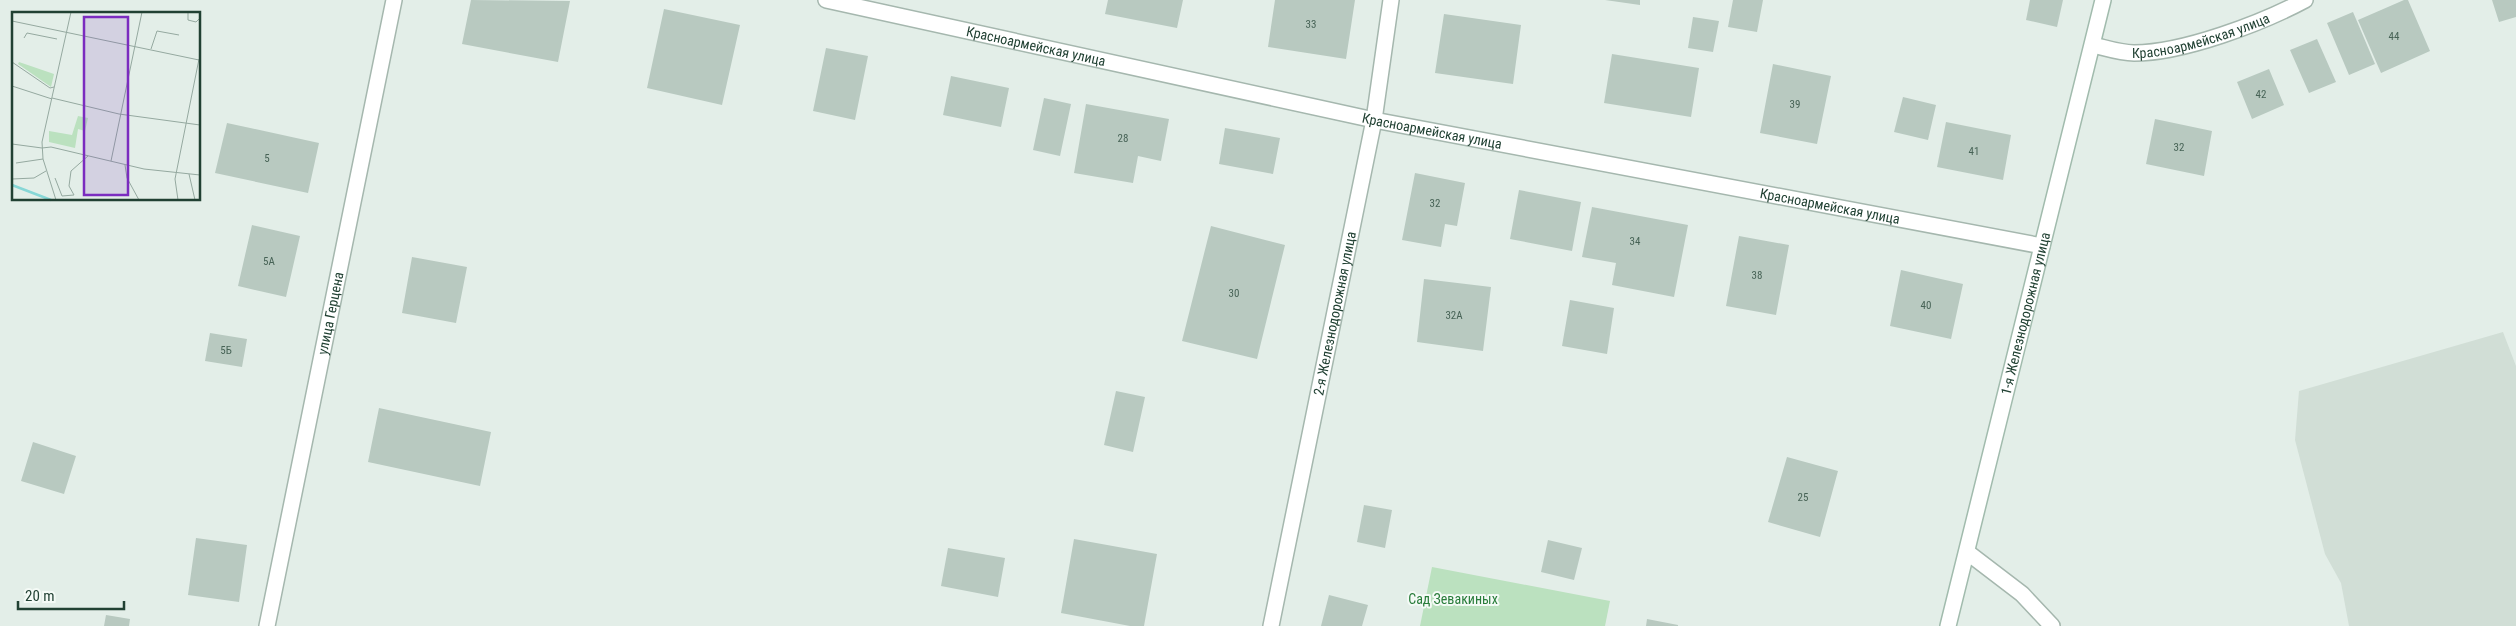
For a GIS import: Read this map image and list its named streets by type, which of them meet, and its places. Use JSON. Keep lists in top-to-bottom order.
{
  "streets": {
    "street": [
      "Красноармейская улица",
      "улица Герцена",
      "1-я Железнодорожная улица",
      "2-я Железнодорожная улица"
    ]
  },
  "crossings": [
    ["Красноармейская улица", "1-я Железнодорожная улица"],
    ["Красноармейская улица", "2-я Железнодорожная улица"]
  ],
  "parks": ["Сад Зевакиных"],
  "house_numbers": [
    "33",
    "44",
    "42",
    "39",
    "28",
    "32",
    "41",
    "5",
    "32",
    "34",
    "5А",
    "38",
    "30",
    "40",
    "32А",
    "5Б",
    "25"
  ],
  "scale_bar": "20 m"
}
